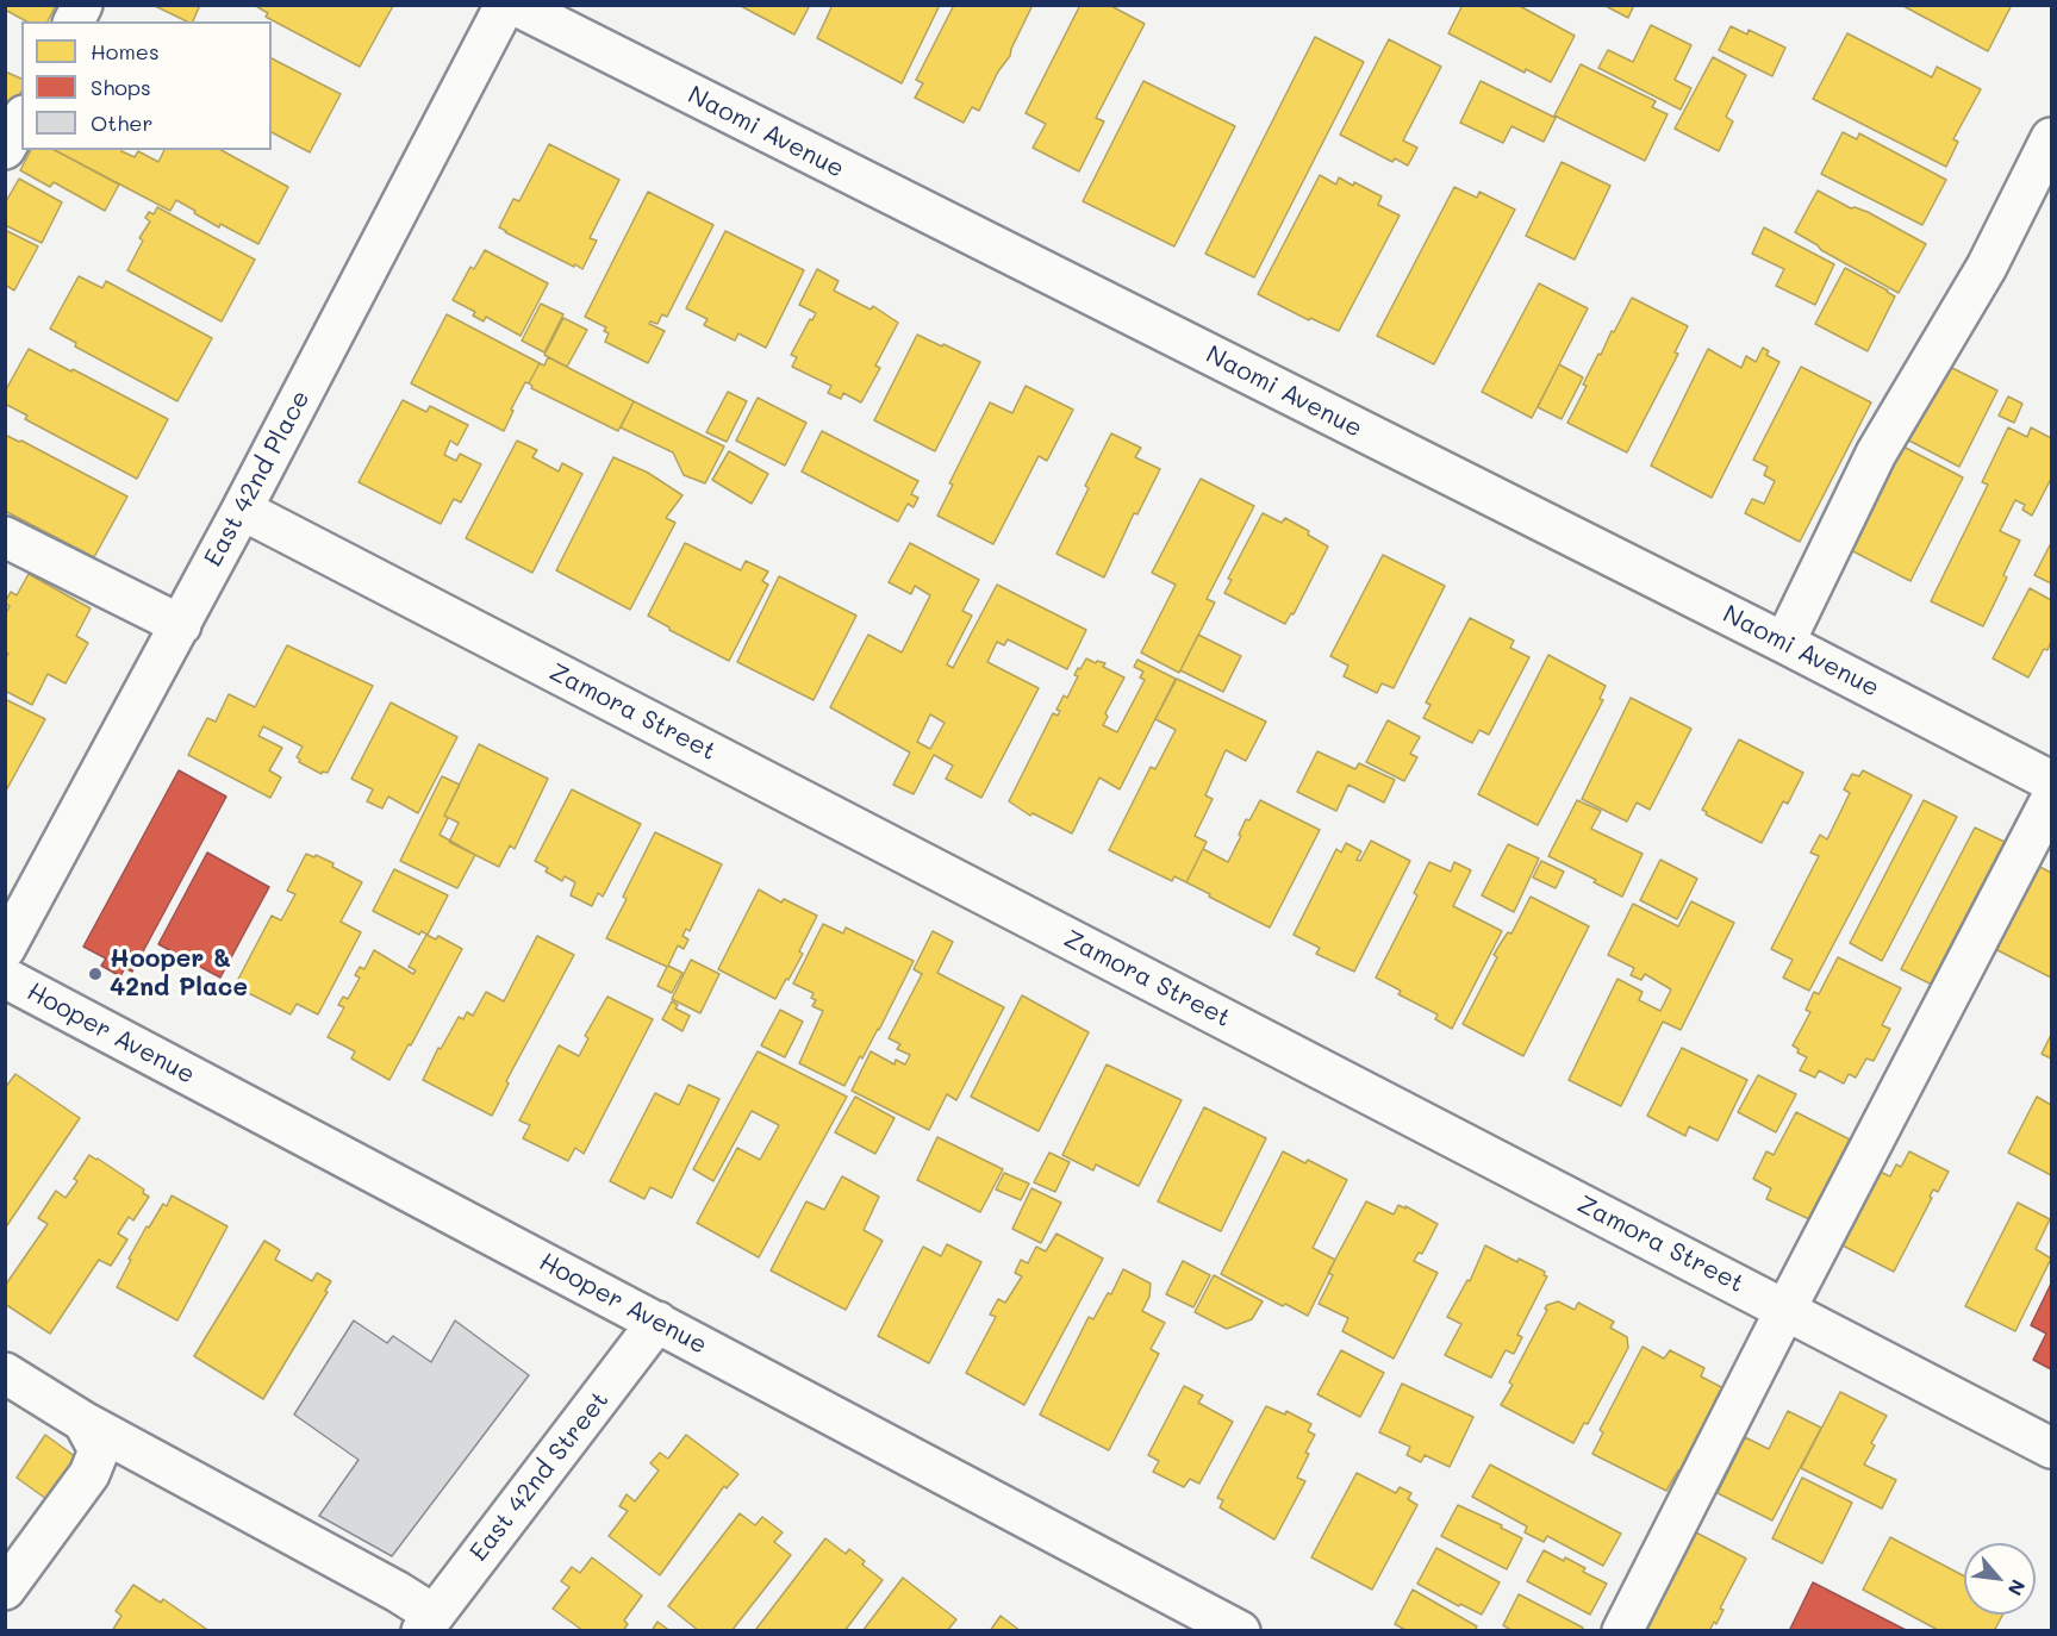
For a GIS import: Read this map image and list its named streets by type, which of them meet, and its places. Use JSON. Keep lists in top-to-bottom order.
{
  "streets": {
    "street": [
      "Naomi Avenue",
      "East 42nd Place",
      "Zamora Street",
      "Hooper Avenue",
      "East 42nd Street"
    ]
  },
  "crossings": [
    ["East 42nd Place", "Zamora Street"],
    ["Hooper Avenue", "East 42nd Street"]
  ],
  "places": ["Hooper & 42nd Place"],
  "legend": ["Homes", "Shops", "Other"],
  "north": "bottom right"
}
